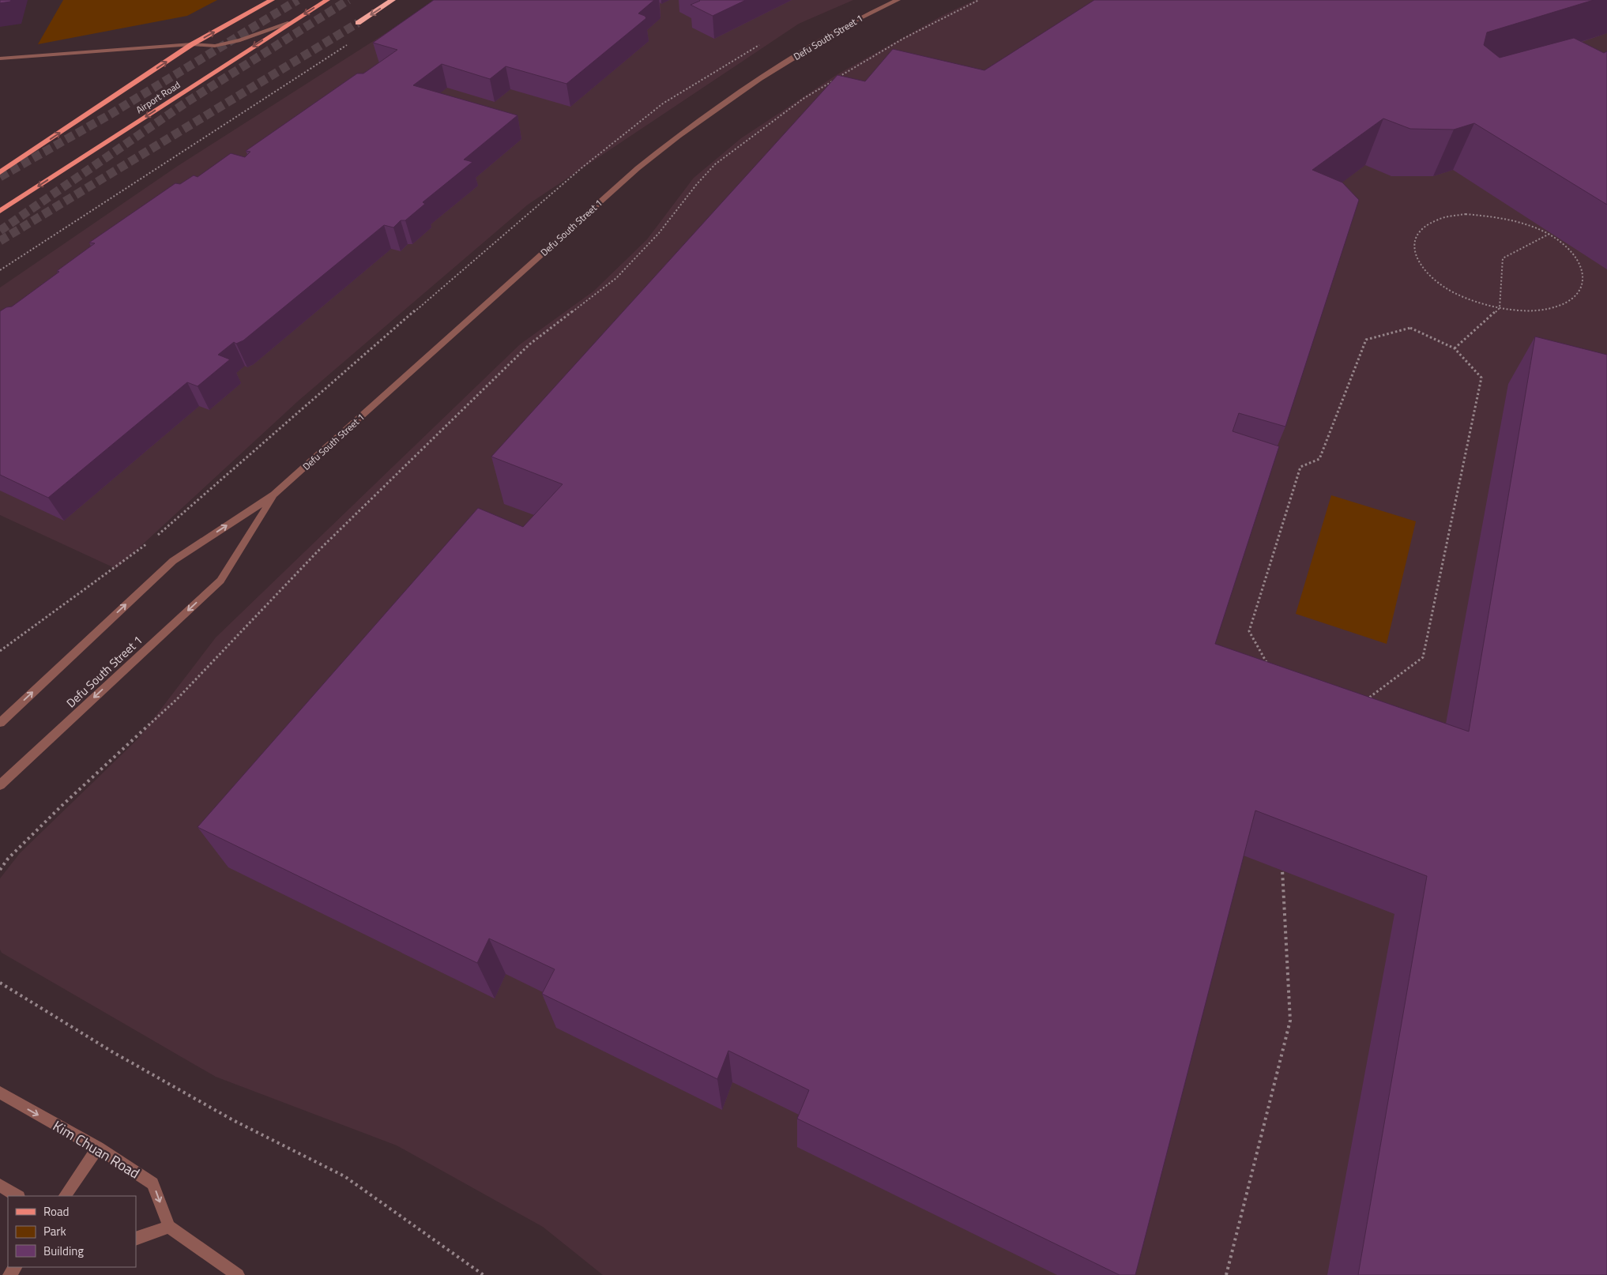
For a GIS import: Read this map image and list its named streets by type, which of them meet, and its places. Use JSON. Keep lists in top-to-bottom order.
{
  "streets": {
    "main road": ["Airport Road"],
    "street": ["Defu South Street 1", "Kim Chuan Road"]
  },
  "one_way": ["Kim Chuan Road"],
  "legend": ["Road", "Park", "Building"]
}
